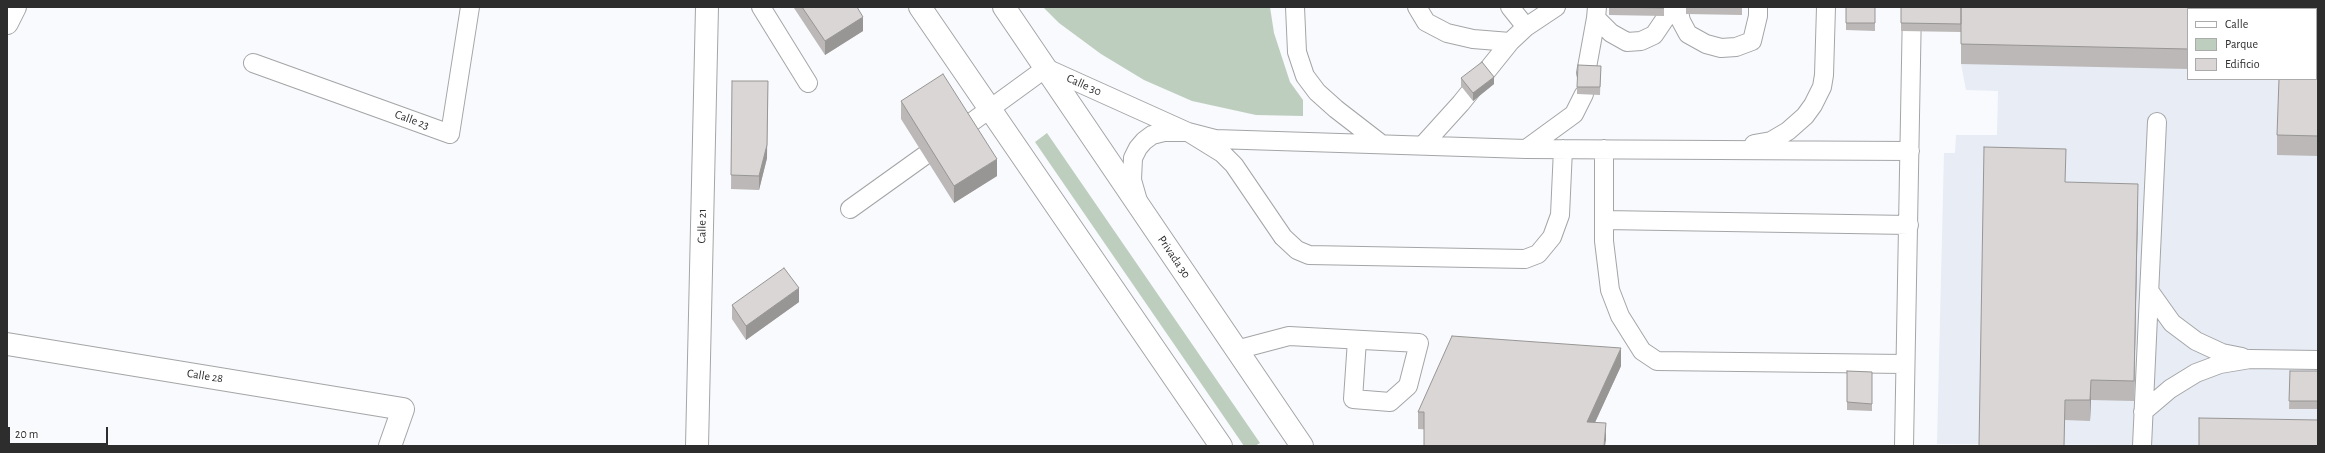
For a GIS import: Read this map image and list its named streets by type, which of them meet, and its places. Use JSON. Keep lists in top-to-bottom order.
{
  "streets": {
    "street": ["Calle 21", "Privada 30", "Calle 28"],
    "lane": ["Calle 30", "Calle 23"]
  },
  "crossings": [
    ["Calle 30", "Privada 30"]
  ],
  "legend": ["Calle", "Parque", "Edificio"],
  "scale_bar": "20 m"
}
